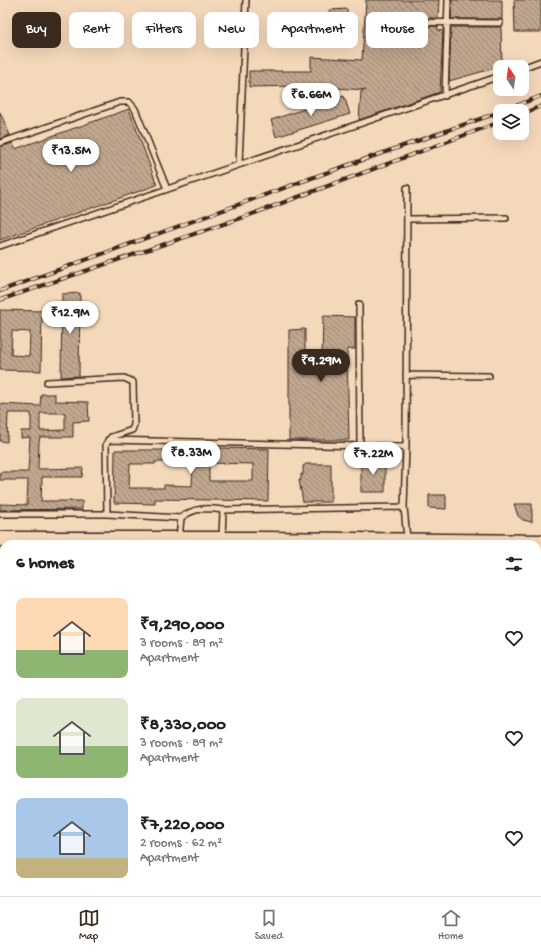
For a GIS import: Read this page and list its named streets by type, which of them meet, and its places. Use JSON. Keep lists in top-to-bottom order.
{
  "north": "top",
  "page": {
    "chip": [
      "Buy",
      "Rent",
      "Filters",
      "New",
      "Apartment",
      "House"
    ],
    "price": [
      "₹6.66M",
      "₹13.5M",
      "₹12.9M",
      "₹9.29M",
      "₹8.33M",
      "₹7.22M"
    ],
    "heading": "6 homes",
    "list": [
      {
        "name": "₹9,290,000",
        "note": "3 rooms · 89 m² · Apartment"
      },
      {
        "name": "₹8,330,000",
        "note": "3 rooms · 89 m² · Apartment"
      },
      {
        "name": "₹7,220,000",
        "note": "2 rooms · 62 m² · Apartment"
      }
    ],
    "tabs": ["Map", "Saved", "Home"]
  }
}
